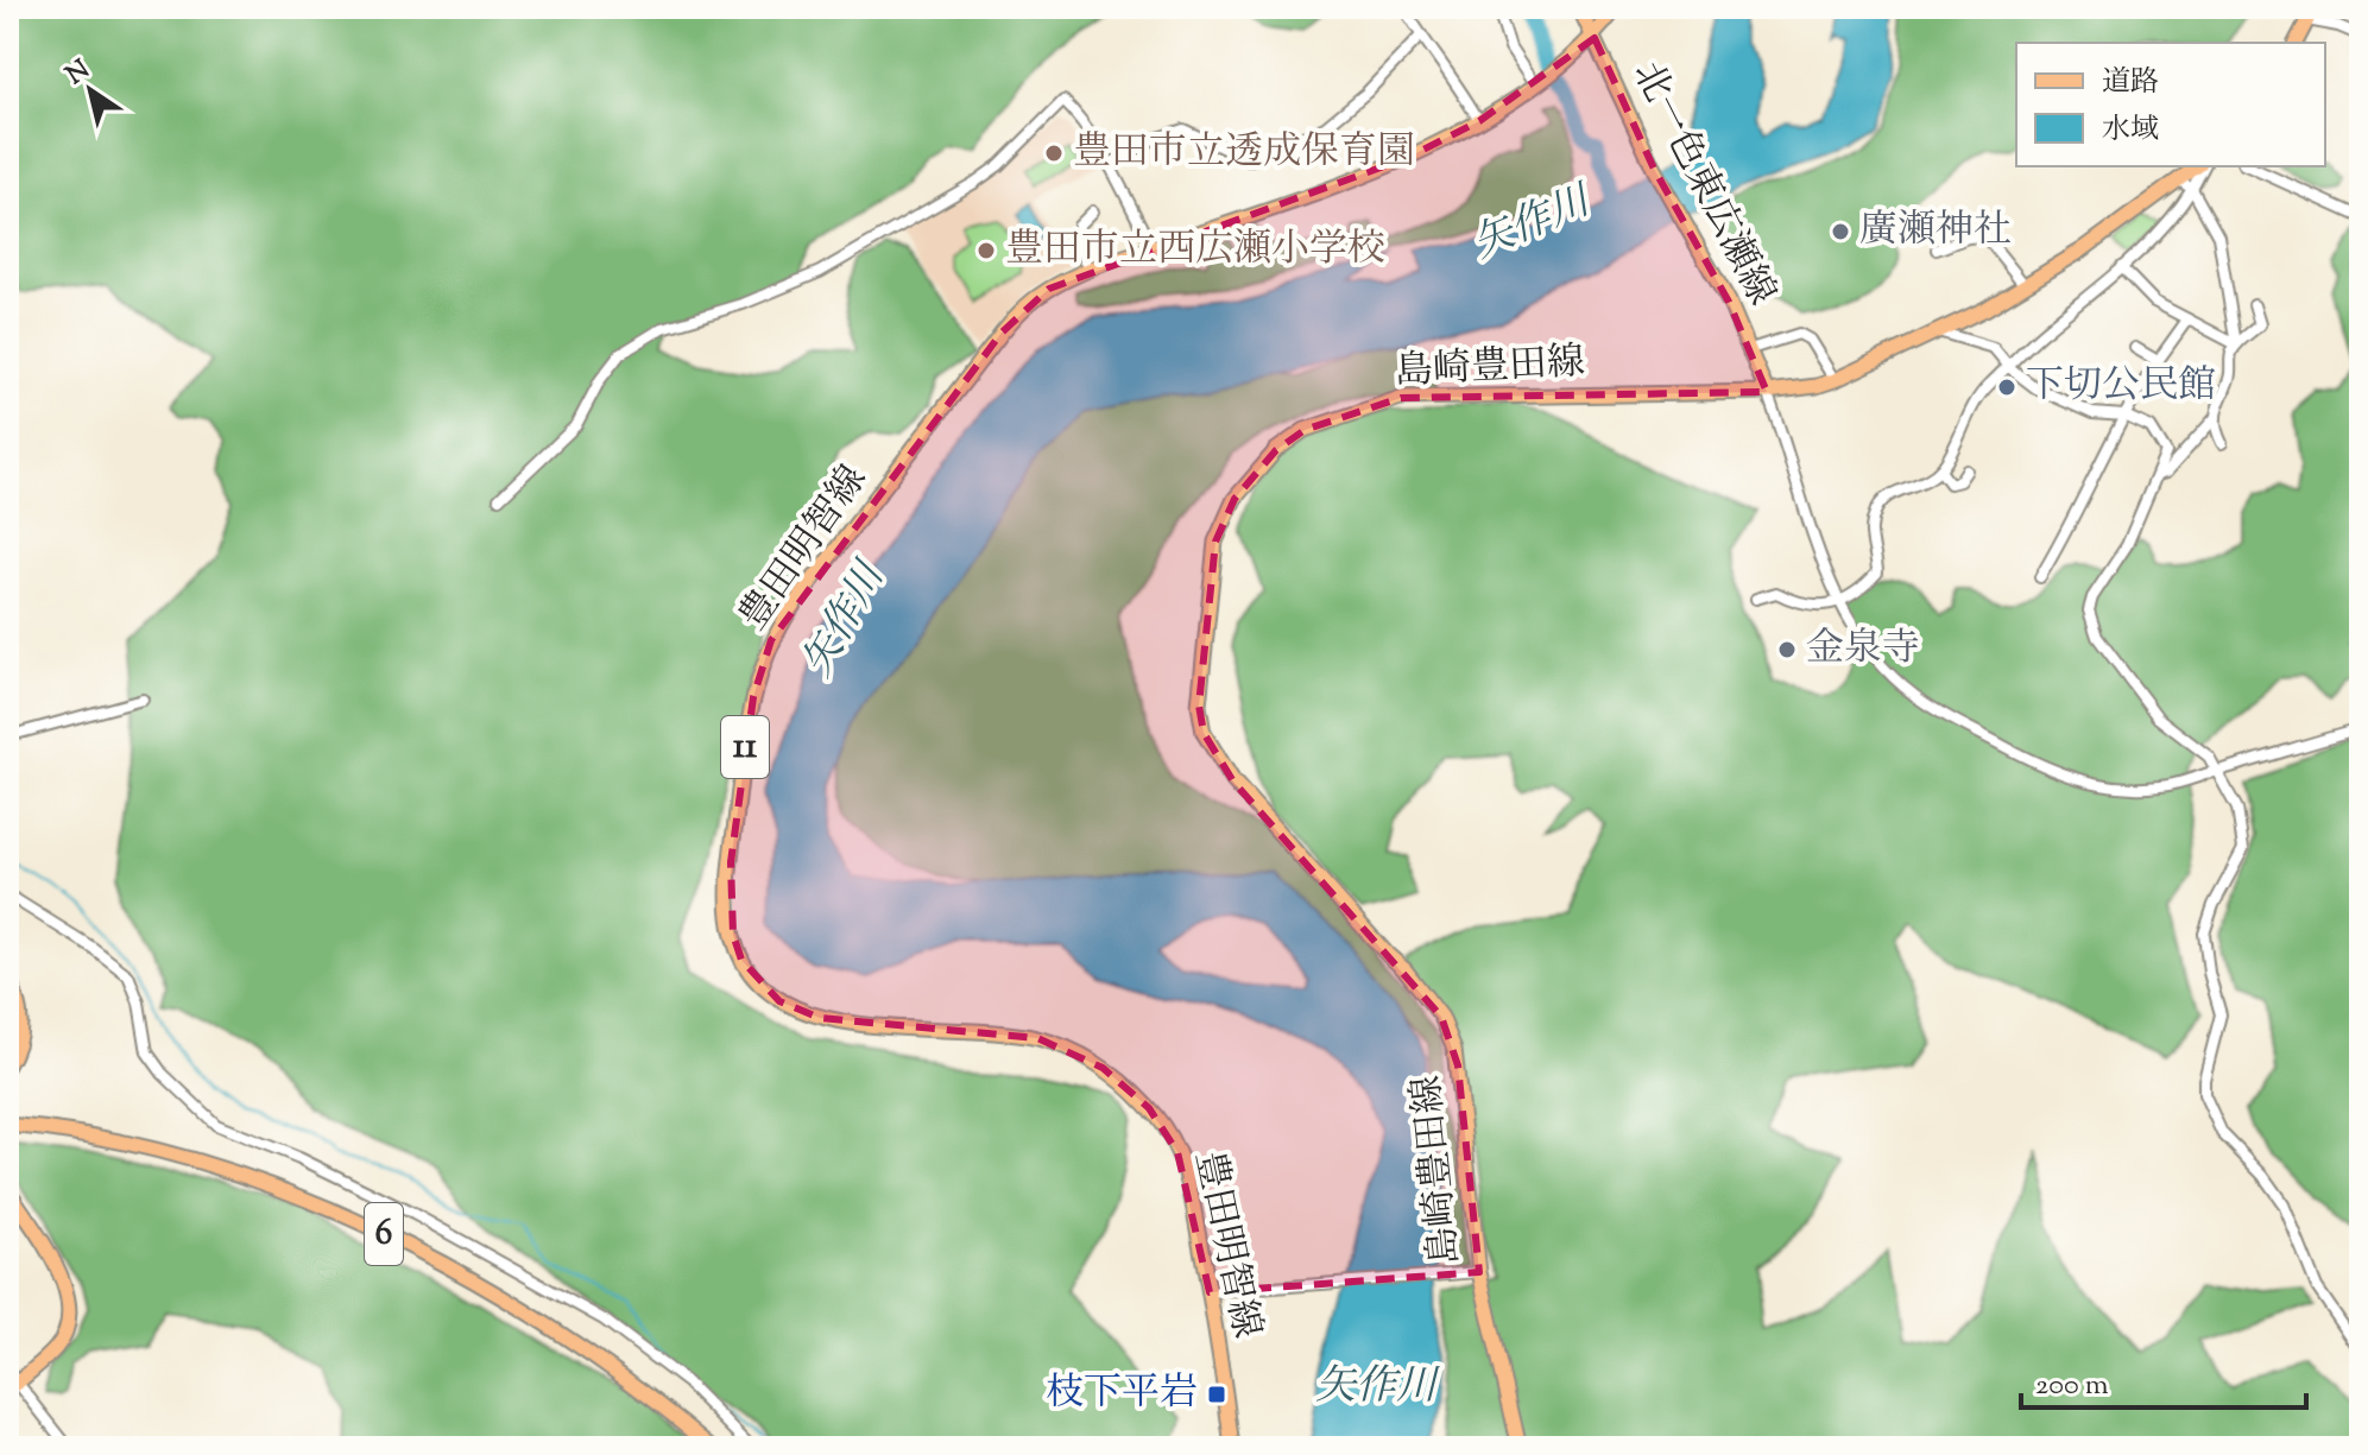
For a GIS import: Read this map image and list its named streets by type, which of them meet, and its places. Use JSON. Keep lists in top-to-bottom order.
{
  "streets": {
    "main road": [
      "北一色東広瀬線",
      "島崎豊田線",
      "豊田明智線",
      "11",
      "6"
    ]
  },
  "crossings": [
    ["北一色東広瀬線", "島崎豊田線"],
    ["北一色東広瀬線", "豊田明智線"]
  ],
  "water": ["矢作川"],
  "places": {
    "other": [
      "豊田市立透成保育園",
      "廣瀬神社",
      "豊田市立西広瀬小学校",
      "下切公民館",
      "金泉寺"
    ],
    "transit": ["枝下平岩"]
  },
  "legend": ["道路", "水域"],
  "scale_bar": "200 m",
  "north": "top left"
}
